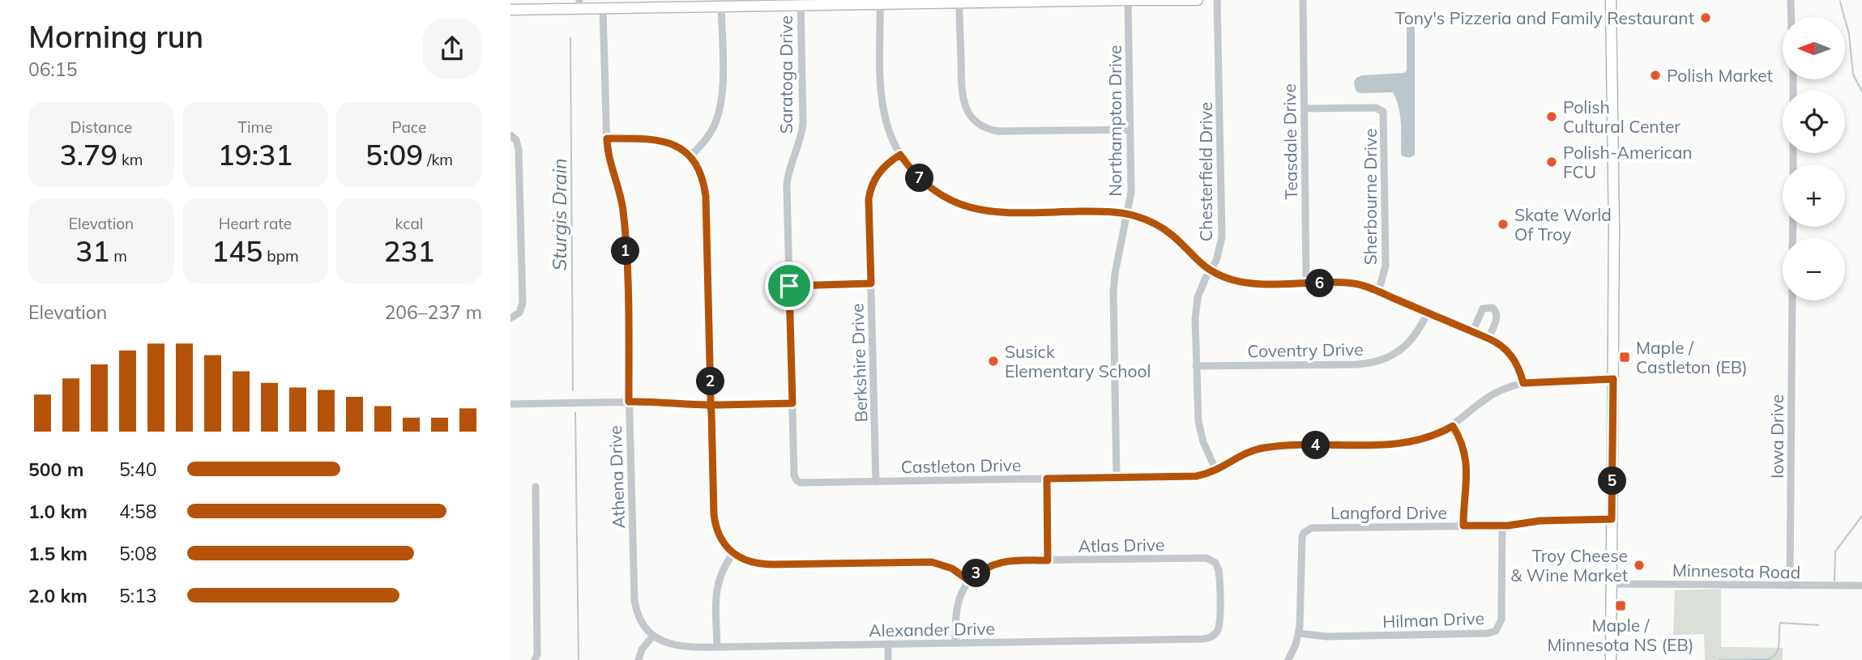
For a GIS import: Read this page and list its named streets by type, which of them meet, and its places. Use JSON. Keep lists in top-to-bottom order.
{
  "streets": {
    "street": [
      "Saratoga Drive",
      "Northampton Drive",
      "Teasdale Drive",
      "Chesterfield Drive",
      "Sherbourne Drive",
      "Coventry Drive",
      "Berkshire Drive",
      "Iowa Drive",
      "Castleton Drive",
      "Athena Drive",
      "Langford Drive",
      "Atlas Drive",
      "Minnesota Road",
      "Hilman Drive",
      "Alexander Drive"
    ]
  },
  "crossings": [
    ["Saratoga Drive", "Castleton Drive"],
    ["Northampton Drive", "Castleton Drive"],
    ["Teasdale Drive", "Sherbourne Drive"],
    ["Chesterfield Drive", "Coventry Drive"],
    ["Chesterfield Drive", "Castleton Drive"],
    ["Berkshire Drive", "Castleton Drive"],
    ["Iowa Drive", "Minnesota Road"],
    ["Athena Drive", "Alexander Drive"],
    ["Langford Drive", "Hilman Drive"],
    ["Atlas Drive", "Alexander Drive"]
  ],
  "water": ["Sturgis Drain"],
  "places": {
    "other": [
      "Tony's Pizzeria and Family Restaurant",
      "Polish Market",
      "Polish Cultural Center",
      "Polish-American FCU",
      "Skate World Of Troy",
      "Susick Elementary School",
      "Troy Cheese & Wine Market"
    ],
    "transit": ["Maple / Castleton (EB)", "Maple / Minnesota NS (EB)"]
  },
  "north": "left",
  "page": {
    "heading": ["Morning run", "06:15"],
    "map_buttons": ["+", "−"],
    "stats": [
      ["Distance", "3.79 km"],
      ["Time", "19:31"],
      ["Pace", "5:09 /km"],
      ["Elevation", "31 m"],
      ["Heart rate", "145 bpm"],
      ["kcal", "231"]
    ],
    "pins": [
      "7",
      "1",
      "6",
      "2",
      "4",
      "5",
      "3"
    ],
    "chart": ["Elevation", "206–237 m"],
    "list": [
      {
        "name": "500 m",
        "note": "5:40"
      },
      {
        "name": "1.0 km",
        "note": "4:58"
      },
      {
        "name": "1.5 km",
        "note": "5:08"
      },
      {
        "name": "2.0 km",
        "note": "5:13"
      }
    ]
  }
}
